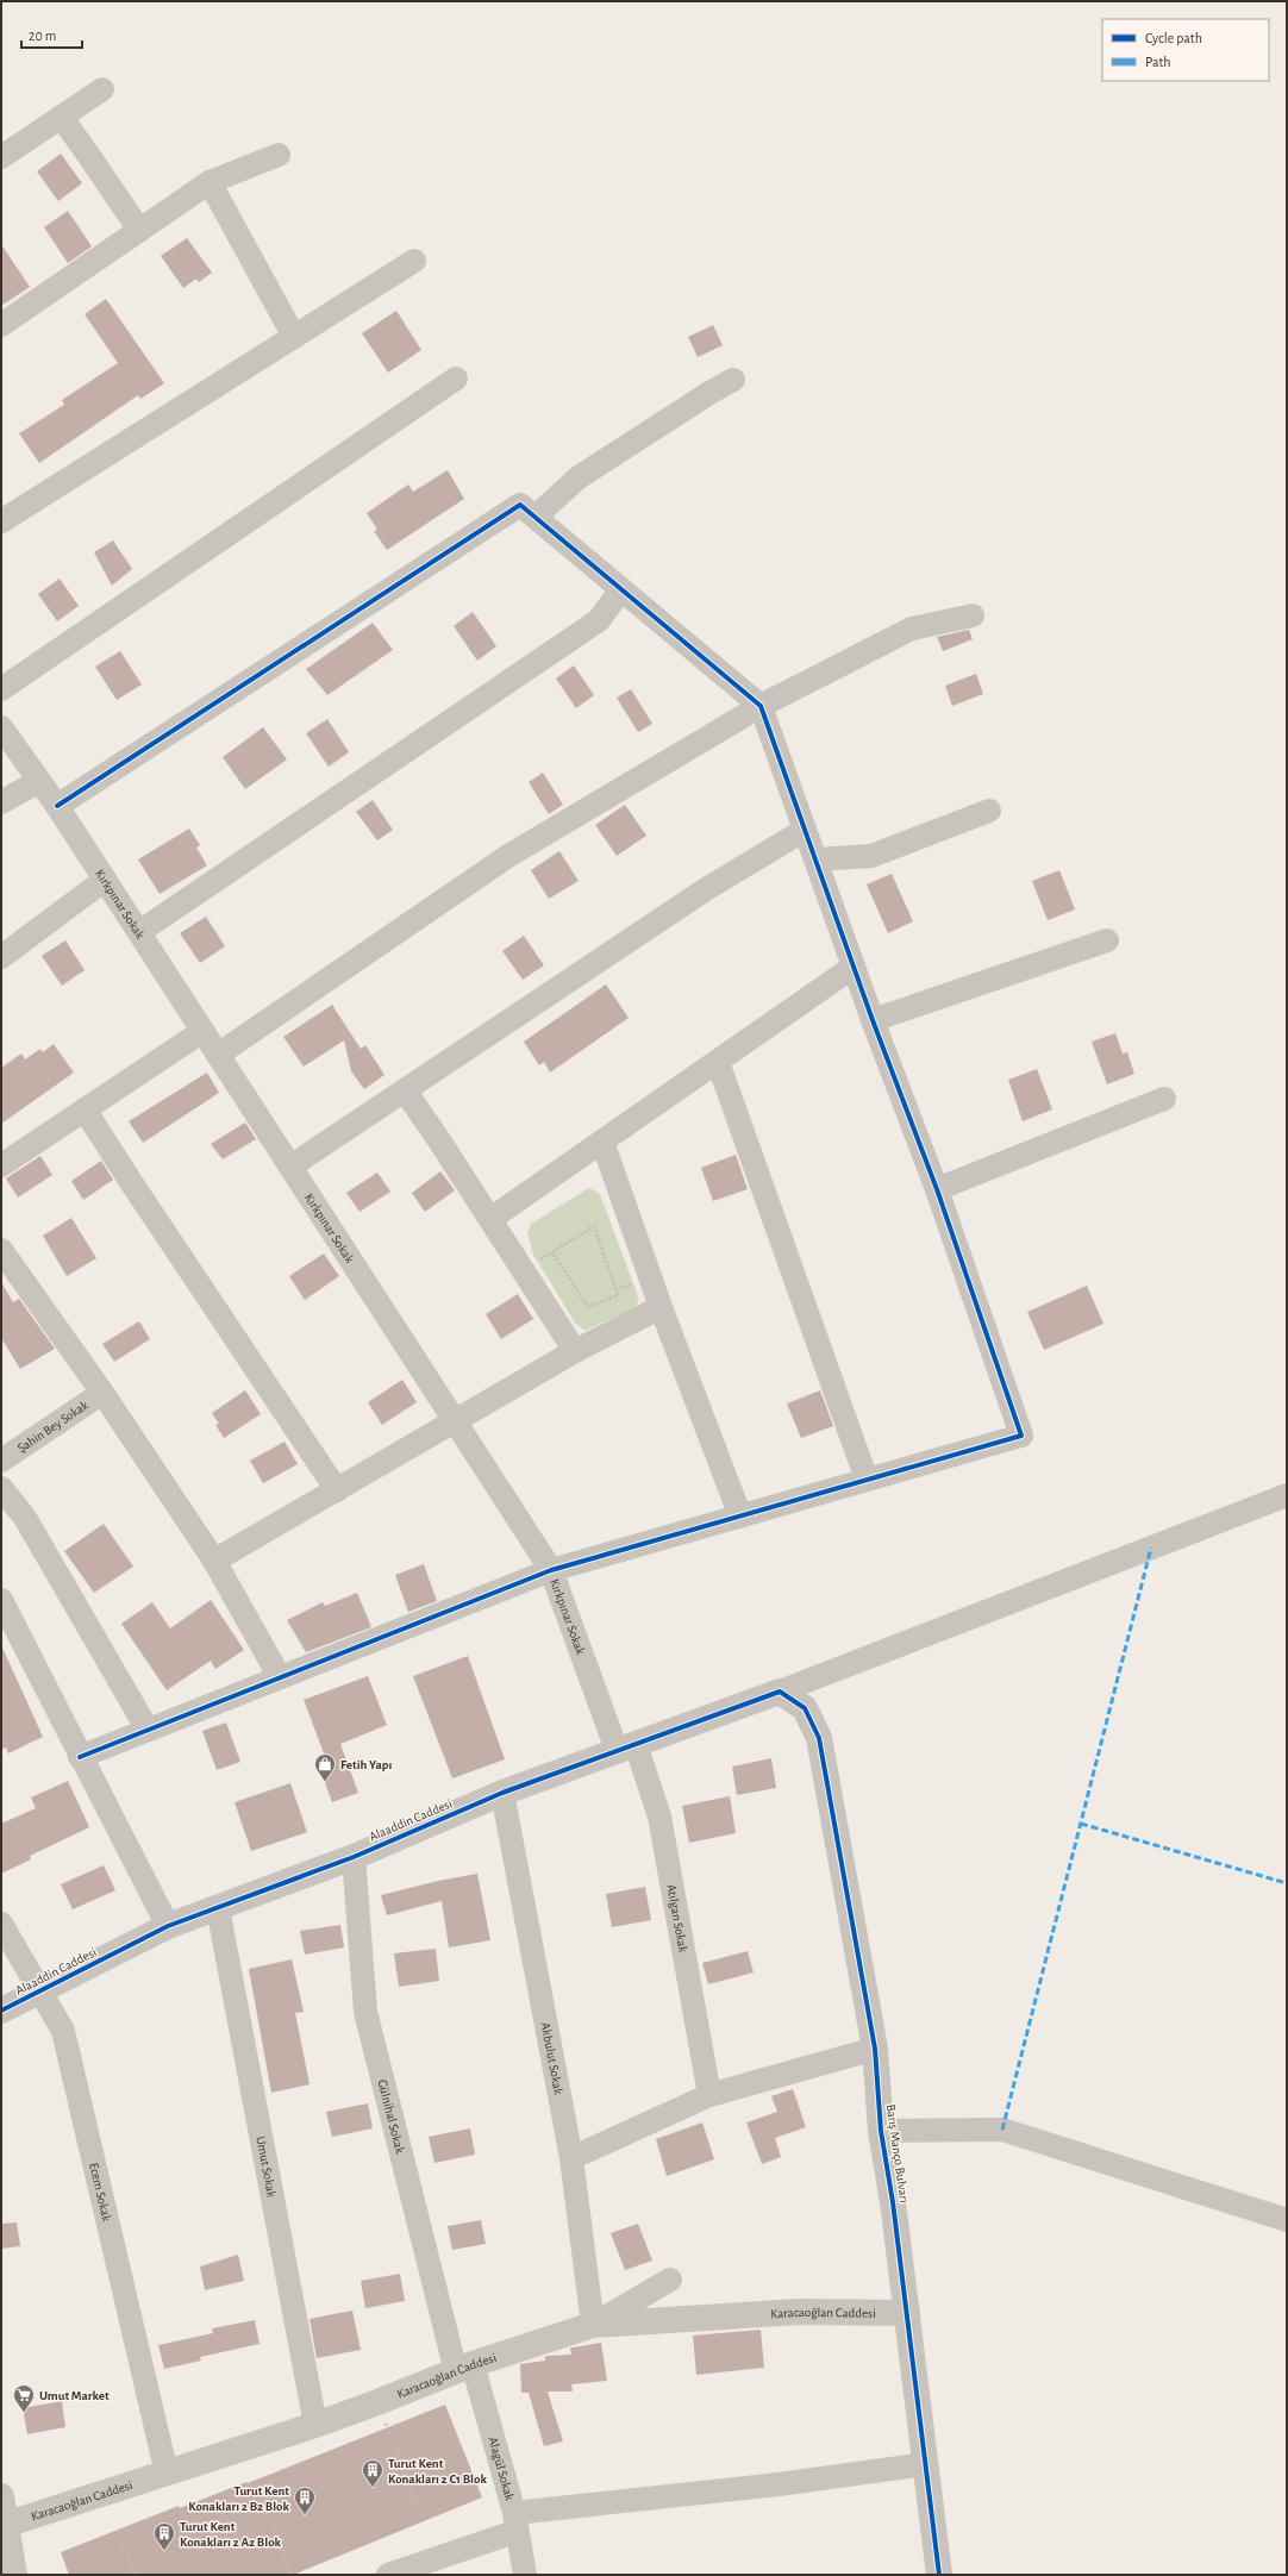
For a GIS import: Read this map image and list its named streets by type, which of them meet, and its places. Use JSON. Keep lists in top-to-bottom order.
{
  "streets": {
    "street": [
      "Kırkpınar Sokak",
      "Şahin Bey Sokak",
      "Alaaddin Caddesi",
      "Atılgan Sokak",
      "Akbulut Sokak",
      "Gülnihal Sokak",
      "Barış Manço Bulvarı",
      "Umut Sokak",
      "Ecem Sokak",
      "Karacaoğlan Caddesi",
      "Alagül Sokak"
    ]
  },
  "crossings": [
    ["Kırkpınar Sokak", "Alaaddin Caddesi"],
    ["Kırkpınar Sokak", "Atılgan Sokak"],
    ["Alaaddin Caddesi", "Atılgan Sokak"],
    ["Alaaddin Caddesi", "Akbulut Sokak"],
    ["Alaaddin Caddesi", "Gülnihal Sokak"],
    ["Alaaddin Caddesi", "Barış Manço Bulvarı"],
    ["Alaaddin Caddesi", "Umut Sokak"],
    ["Alaaddin Caddesi", "Ecem Sokak"],
    ["Akbulut Sokak", "Karacaoğlan Caddesi"],
    ["Gülnihal Sokak", "Karacaoğlan Caddesi"],
    ["Gülnihal Sokak", "Alagül Sokak"],
    ["Barış Manço Bulvarı", "Karacaoğlan Caddesi"],
    ["Umut Sokak", "Karacaoğlan Caddesi"],
    ["Ecem Sokak", "Karacaoğlan Caddesi"],
    ["Karacaoğlan Caddesi", "Alagül Sokak"]
  ],
  "places": {
    "shop": ["Fetih Yapı"],
    "supermarket": ["Umut Market"],
    "building": ["Turut Kent Konakları 2 C1 Blok", "Turut Kent Konakları 2 B2 Blok", "Turut Kent Konakları 2 A2 Blok"]
  },
  "legend": ["Cycle path", "Path"],
  "scale_bar": "20 m"
}
